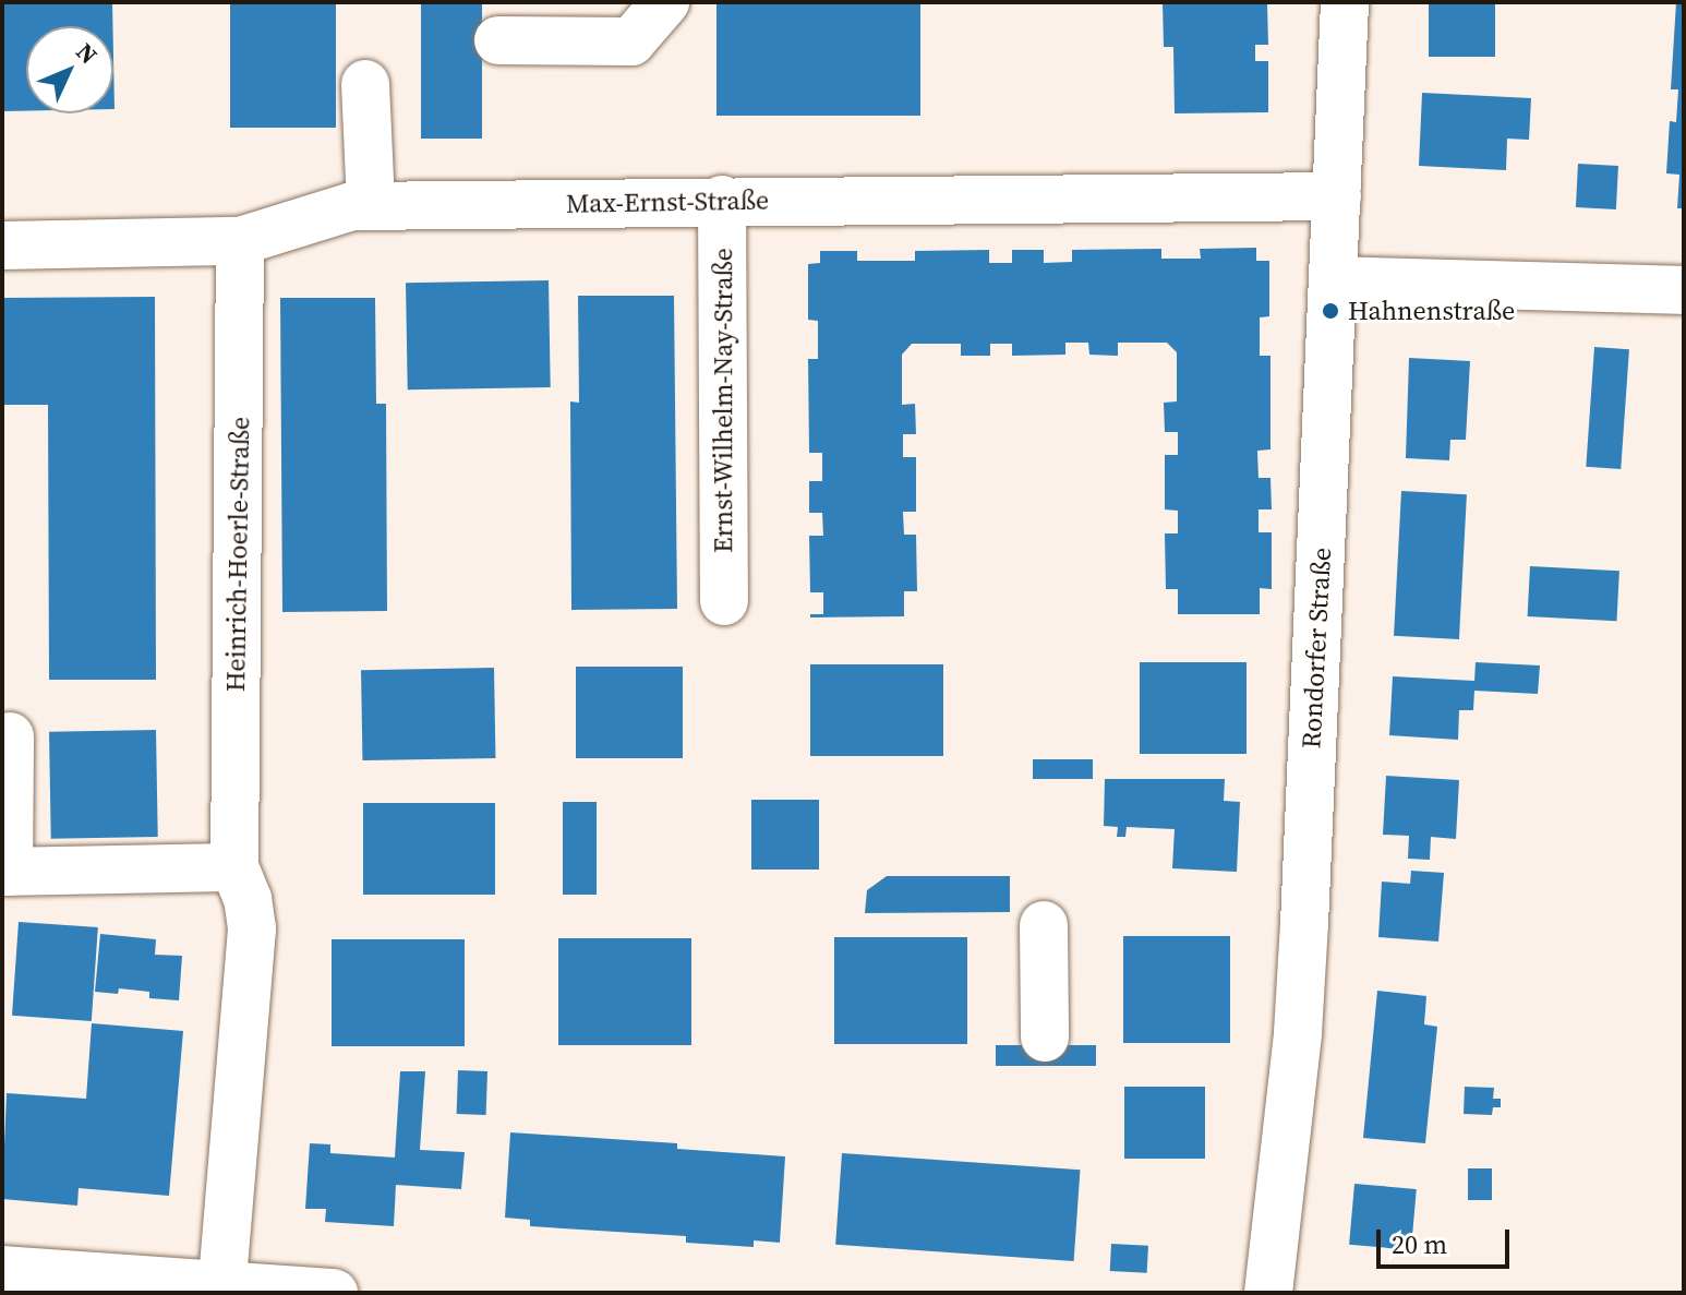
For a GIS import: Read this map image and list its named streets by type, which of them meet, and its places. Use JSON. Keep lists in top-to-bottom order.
{
  "streets": {
    "street": [
      "Max-Ernst-Straße",
      "Ernst-Wilhelm-Nay-Straße",
      "Heinrich-Hoerle-Straße",
      "Rondorfer Straße"
    ]
  },
  "crossings": [
    ["Max-Ernst-Straße", "Ernst-Wilhelm-Nay-Straße"],
    ["Max-Ernst-Straße", "Heinrich-Hoerle-Straße"],
    ["Max-Ernst-Straße", "Rondorfer Straße"]
  ],
  "places": ["Hahnenstraße"],
  "scale_bar": "20 m",
  "north": "top right"
}
